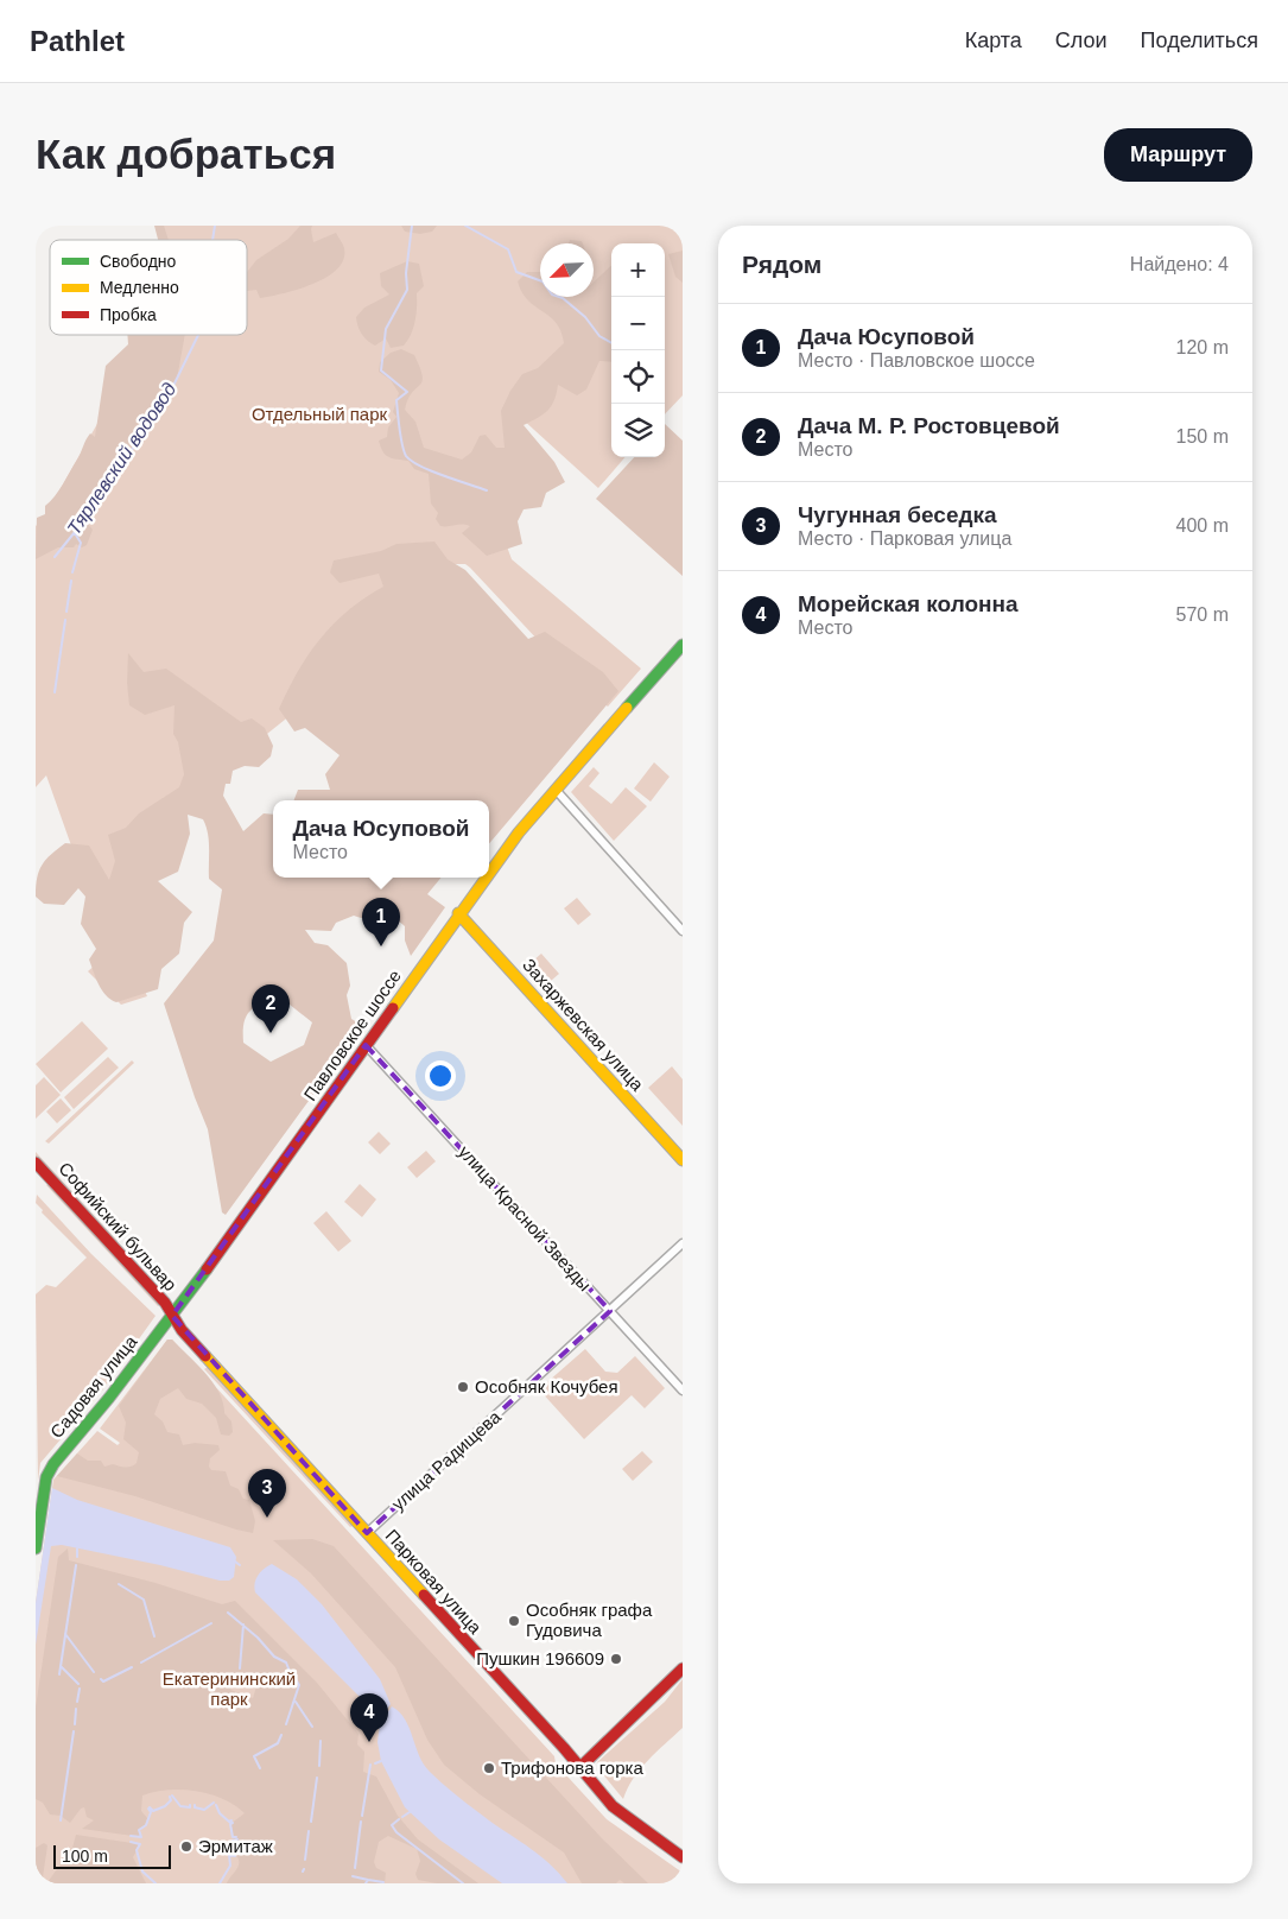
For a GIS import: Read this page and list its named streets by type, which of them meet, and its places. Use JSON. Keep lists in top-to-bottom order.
{
  "streets": {
    "main road": [
      "Захаржевская улица",
      "Павловское шоссе",
      "Софийский бульвар",
      "Садовая улица",
      "Парковая улица"
    ],
    "street": ["улица Красной Звезды", "улица Радищева"]
  },
  "crossings": [
    ["Захаржевская улица", "Павловское шоссе"],
    ["Павловское шоссе", "улица Красной Звезды"],
    ["Павловское шоссе", "Софийский бульвар"],
    ["Павловское шоссе", "Садовая улица"],
    ["Павловское шоссе", "Парковая улица"],
    ["улица Красной Звезды", "улица Радищева"],
    ["Софийский бульвар", "Садовая улица"],
    ["Софийский бульвар", "Парковая улица"],
    ["Садовая улица", "Парковая улица"],
    ["улица Радищева", "Парковая улица"]
  ],
  "water": ["Тярлевский водовод"],
  "parks": ["Отдельный парк", "Екатерининский парк"],
  "places": [
    "Особняк Кочубея",
    "Особняк графа Гудовича",
    "Пушкин 196609",
    "Трифонова горка",
    "Эрмитаж"
  ],
  "legend": ["Свободно", "Медленно", "Пробка"],
  "scale_bar": "100 m",
  "north": "bottom left",
  "page": {
    "header": "Pathlet",
    "nav": ["Карта", "Слои", "Поделиться"],
    "buttons": "Маршрут",
    "title": "Как добраться",
    "heading": ["Рядом", "Найдено: 4"],
    "map_buttons": ["+", "−"],
    "list": [
      {
        "mark": "1",
        "name": "Дача Юсуповой",
        "note": "Место · Павловское шоссе",
        "value": "120 m"
      },
      {
        "mark": "2",
        "name": "Дача М. Р. Ростовцевой",
        "note": "Место",
        "value": "150 m"
      },
      {
        "mark": "3",
        "name": "Чугунная беседка",
        "note": "Место · Парковая улица",
        "value": "400 m"
      },
      {
        "mark": "4",
        "name": "Морейская колонна",
        "note": "Место",
        "value": "570 m"
      }
    ],
    "popup": ["Дача Юсуповой", "Место"],
    "pins": [
      "1",
      "2",
      "3",
      "4"
    ],
    "scale": "100 m"
  }
}
